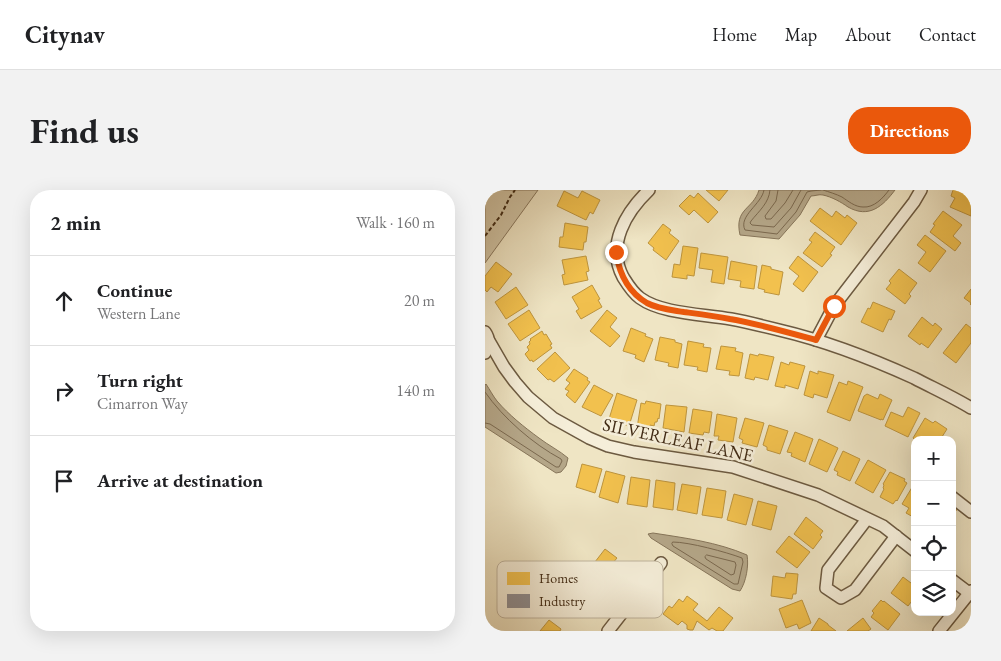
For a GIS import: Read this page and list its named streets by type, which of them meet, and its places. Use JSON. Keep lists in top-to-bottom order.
{
  "streets": {
    "street": ["SILVERLEAF LANE"]
  },
  "legend": ["Homes", "Industry"],
  "page": {
    "header": "Citynav",
    "nav": [
      "Home",
      "Map",
      "About",
      "Contact"
    ],
    "buttons": "Directions",
    "title": "Find us",
    "heading": ["2 min", "Walk · 160 m"],
    "list": [
      ["Continue", "Western Lane", "20 m"],
      ["Turn right", "Cimarron Way", "140 m"],
      "Arrive at destination"
    ],
    "map_buttons": ["+", "−"]
  }
}
